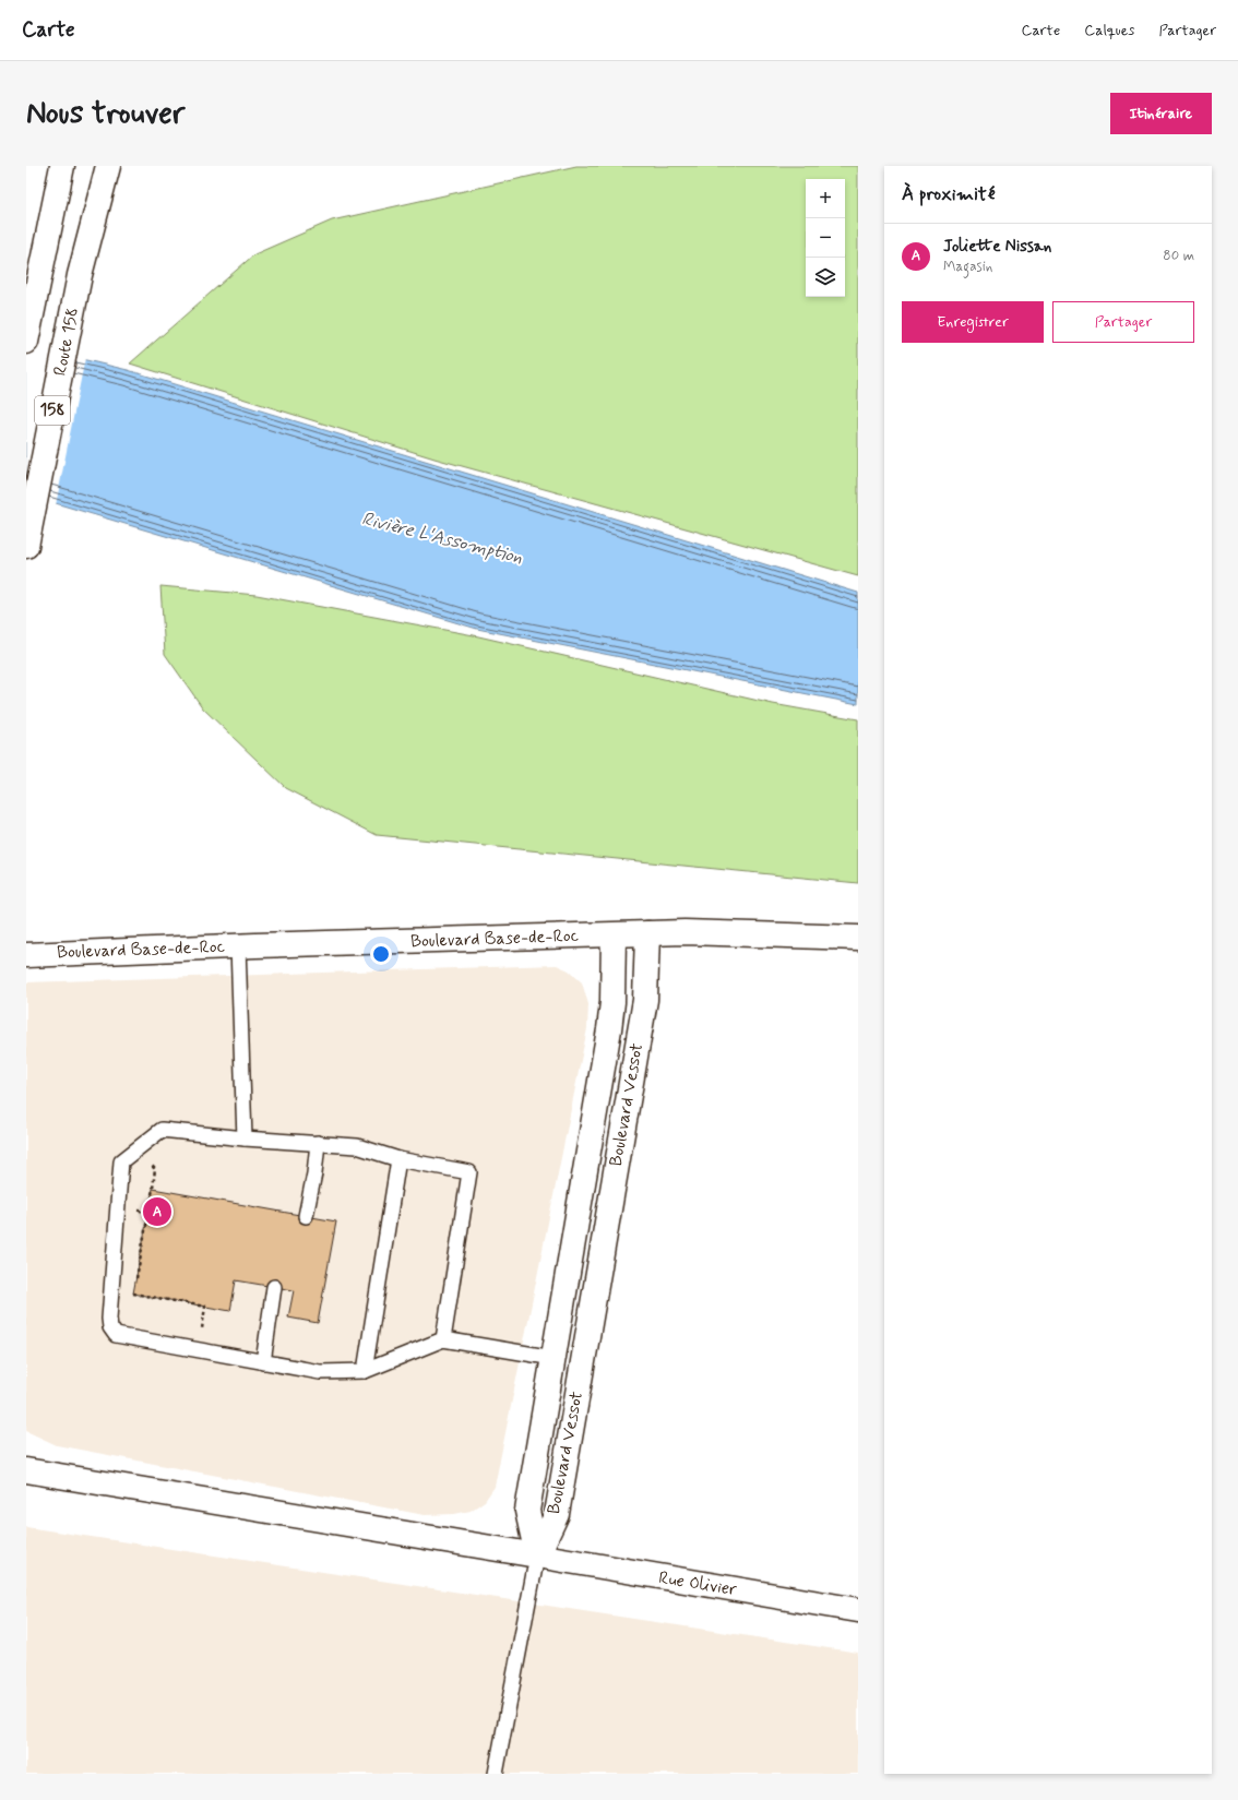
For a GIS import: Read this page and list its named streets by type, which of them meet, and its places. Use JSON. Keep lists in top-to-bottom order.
{
  "streets": {
    "main road": [
      "Route 158",
      "158",
      "Boulevard Base-de-Roc",
      "Boulevard Vessot",
      "Rue Olivier"
    ]
  },
  "crossings": [
    ["Boulevard Base-de-Roc", "Boulevard Vessot"],
    ["Boulevard Vessot", "Rue Olivier"]
  ],
  "water": ["Rivière L'Assomption"],
  "page": {
    "header": "Carte",
    "nav": ["Carte", "Calques", "Partager"],
    "buttons": [
      "Itinéraire",
      ["Enregistrer", "Partager"]
    ],
    "title": "Nous trouver",
    "heading": "À proximité",
    "map_buttons": ["+", "−"],
    "list": [
      {
        "mark": "A",
        "name": "Joliette Nissan",
        "note": "Magasin",
        "value": "80 m"
      }
    ],
    "pins": "A"
  }
}
